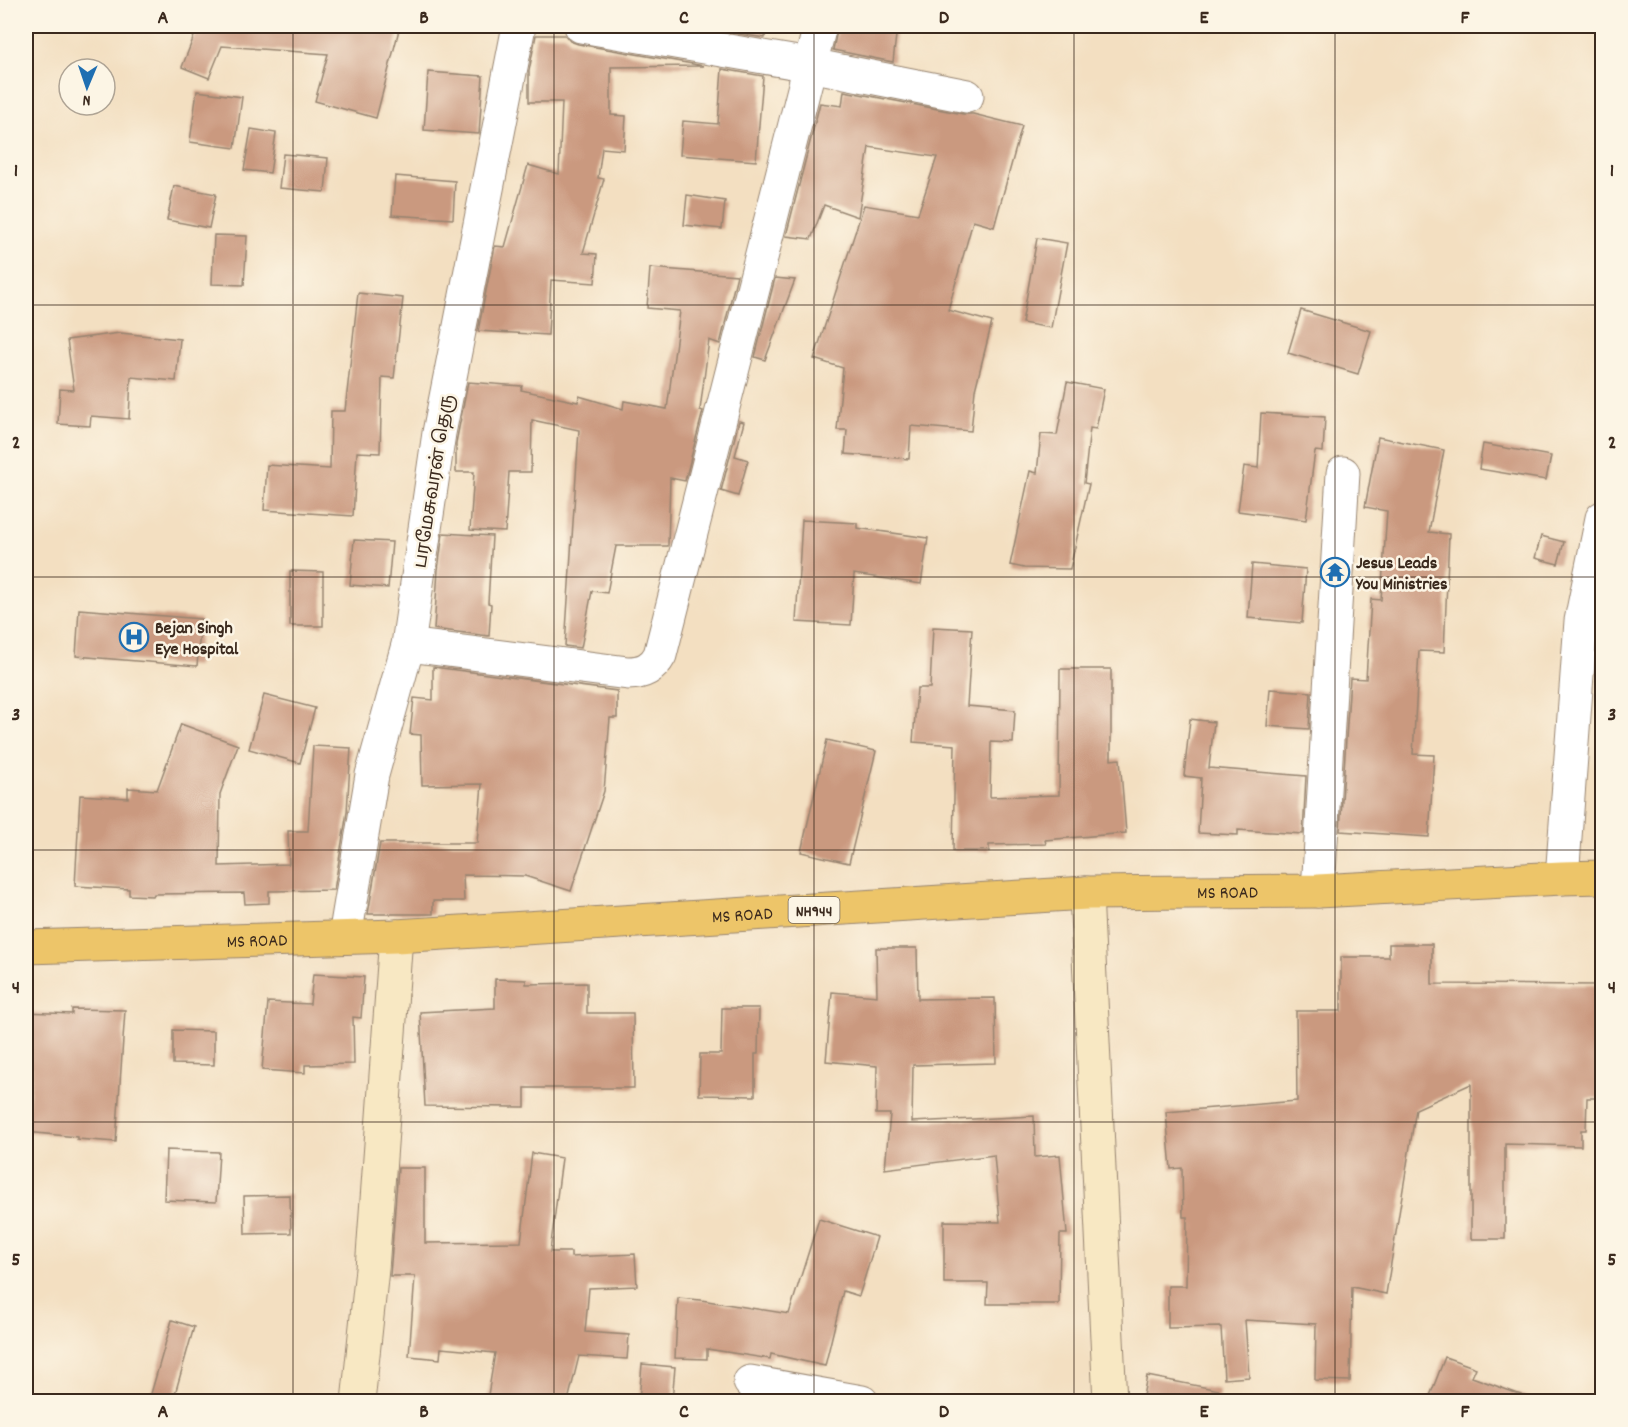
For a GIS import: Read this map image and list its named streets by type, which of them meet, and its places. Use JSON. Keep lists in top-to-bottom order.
{
  "streets": {
    "highway": ["MS ROAD", "NH944"],
    "street": ["பரமேசுவரன் தெரு"]
  },
  "crossings": [
    ["பரமேசுவரன் தெரு", "MS ROAD"]
  ],
  "places": {
    "temple": ["Jesus Leads You Ministries"],
    "hospital": ["Bejan Singh Eye Hospital"]
  },
  "north": "bottom",
  "grid": {
    "columns": [
      "A",
      "B",
      "C",
      "D",
      "E",
      "F"
    ],
    "rows": [
      "1",
      "2",
      "3",
      "4",
      "5"
    ]
  }
}
